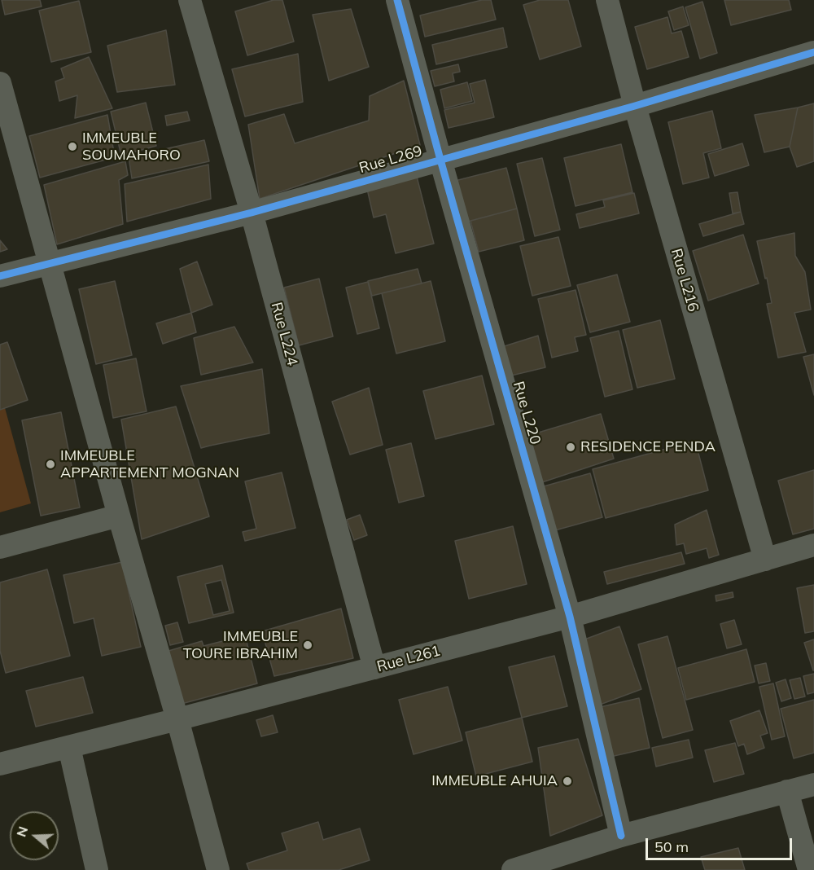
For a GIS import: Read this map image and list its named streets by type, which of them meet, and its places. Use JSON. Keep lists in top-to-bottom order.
{
  "streets": {
    "street": [
      "Rue L269",
      "Rue L216",
      "Rue L224",
      "Rue L220",
      "Rue L261"
    ]
  },
  "crossings": [
    ["Rue L269", "Rue L216"],
    ["Rue L269", "Rue L224"],
    ["Rue L269", "Rue L220"],
    ["Rue L216", "Rue L261"],
    ["Rue L224", "Rue L261"],
    ["Rue L220", "Rue L261"]
  ],
  "places": [
    "IMMEUBLE SOUMAHORO",
    "RESIDENCE PENDA",
    "IMMEUBLE APPARTEMENT MOGNAN",
    "IMMEUBLE TOURE IBRAHIM",
    "IMMEUBLE AHUIA"
  ],
  "scale_bar": "50 m",
  "north": "left"
}
